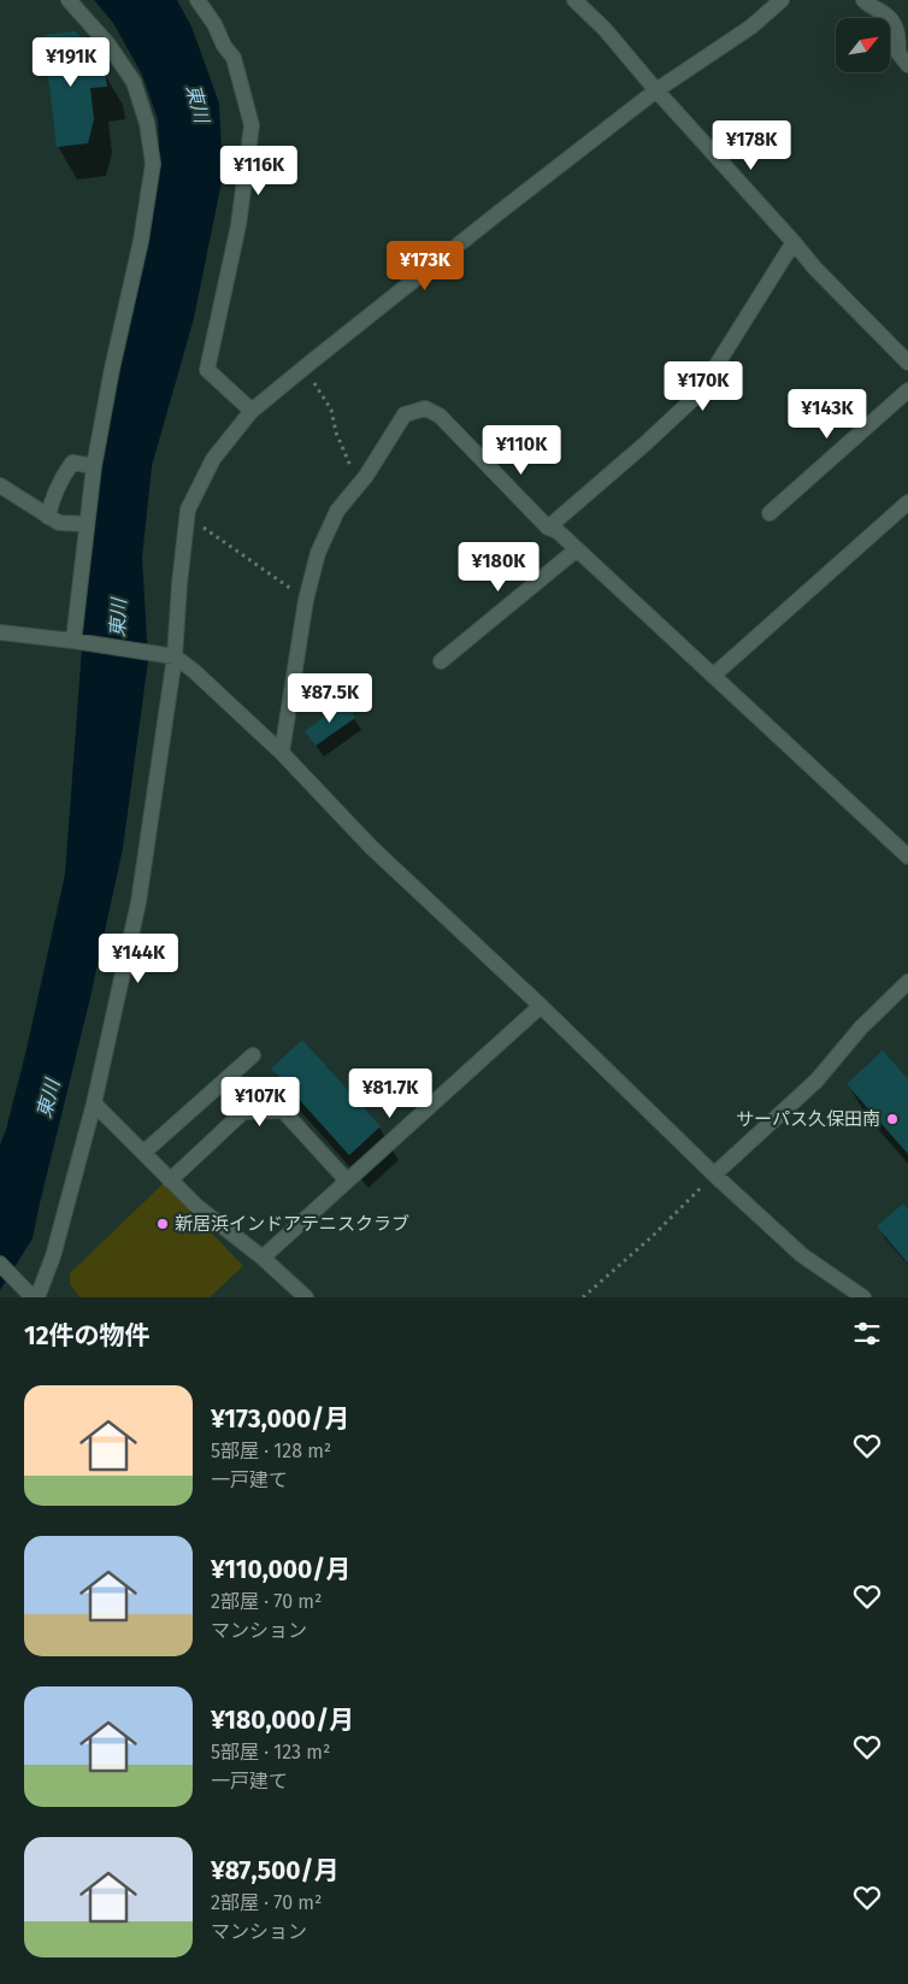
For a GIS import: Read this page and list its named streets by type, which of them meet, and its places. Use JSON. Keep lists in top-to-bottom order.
{
  "water": ["東川"],
  "places": ["サーパス久保田南", "新居浜インドアテニスクラブ"],
  "north": "top right",
  "page": {
    "price": [
      "¥191K",
      "¥178K",
      "¥116K",
      "¥173K",
      "¥170K",
      "¥143K",
      "¥110K",
      "¥180K",
      "¥87.5K",
      "¥144K",
      "¥81.7K",
      "¥107K"
    ],
    "heading": "12件の物件",
    "list": [
      {
        "name": "¥173,000/月",
        "note": "5部屋 · 128 m² · 一戸建て"
      },
      {
        "name": "¥110,000/月",
        "note": "2部屋 · 70 m² · マンション"
      },
      {
        "name": "¥180,000/月",
        "note": "5部屋 · 123 m² · 一戸建て"
      },
      {
        "name": "¥87,500/月",
        "note": "2部屋 · 70 m² · マンション"
      }
    ]
  }
}
